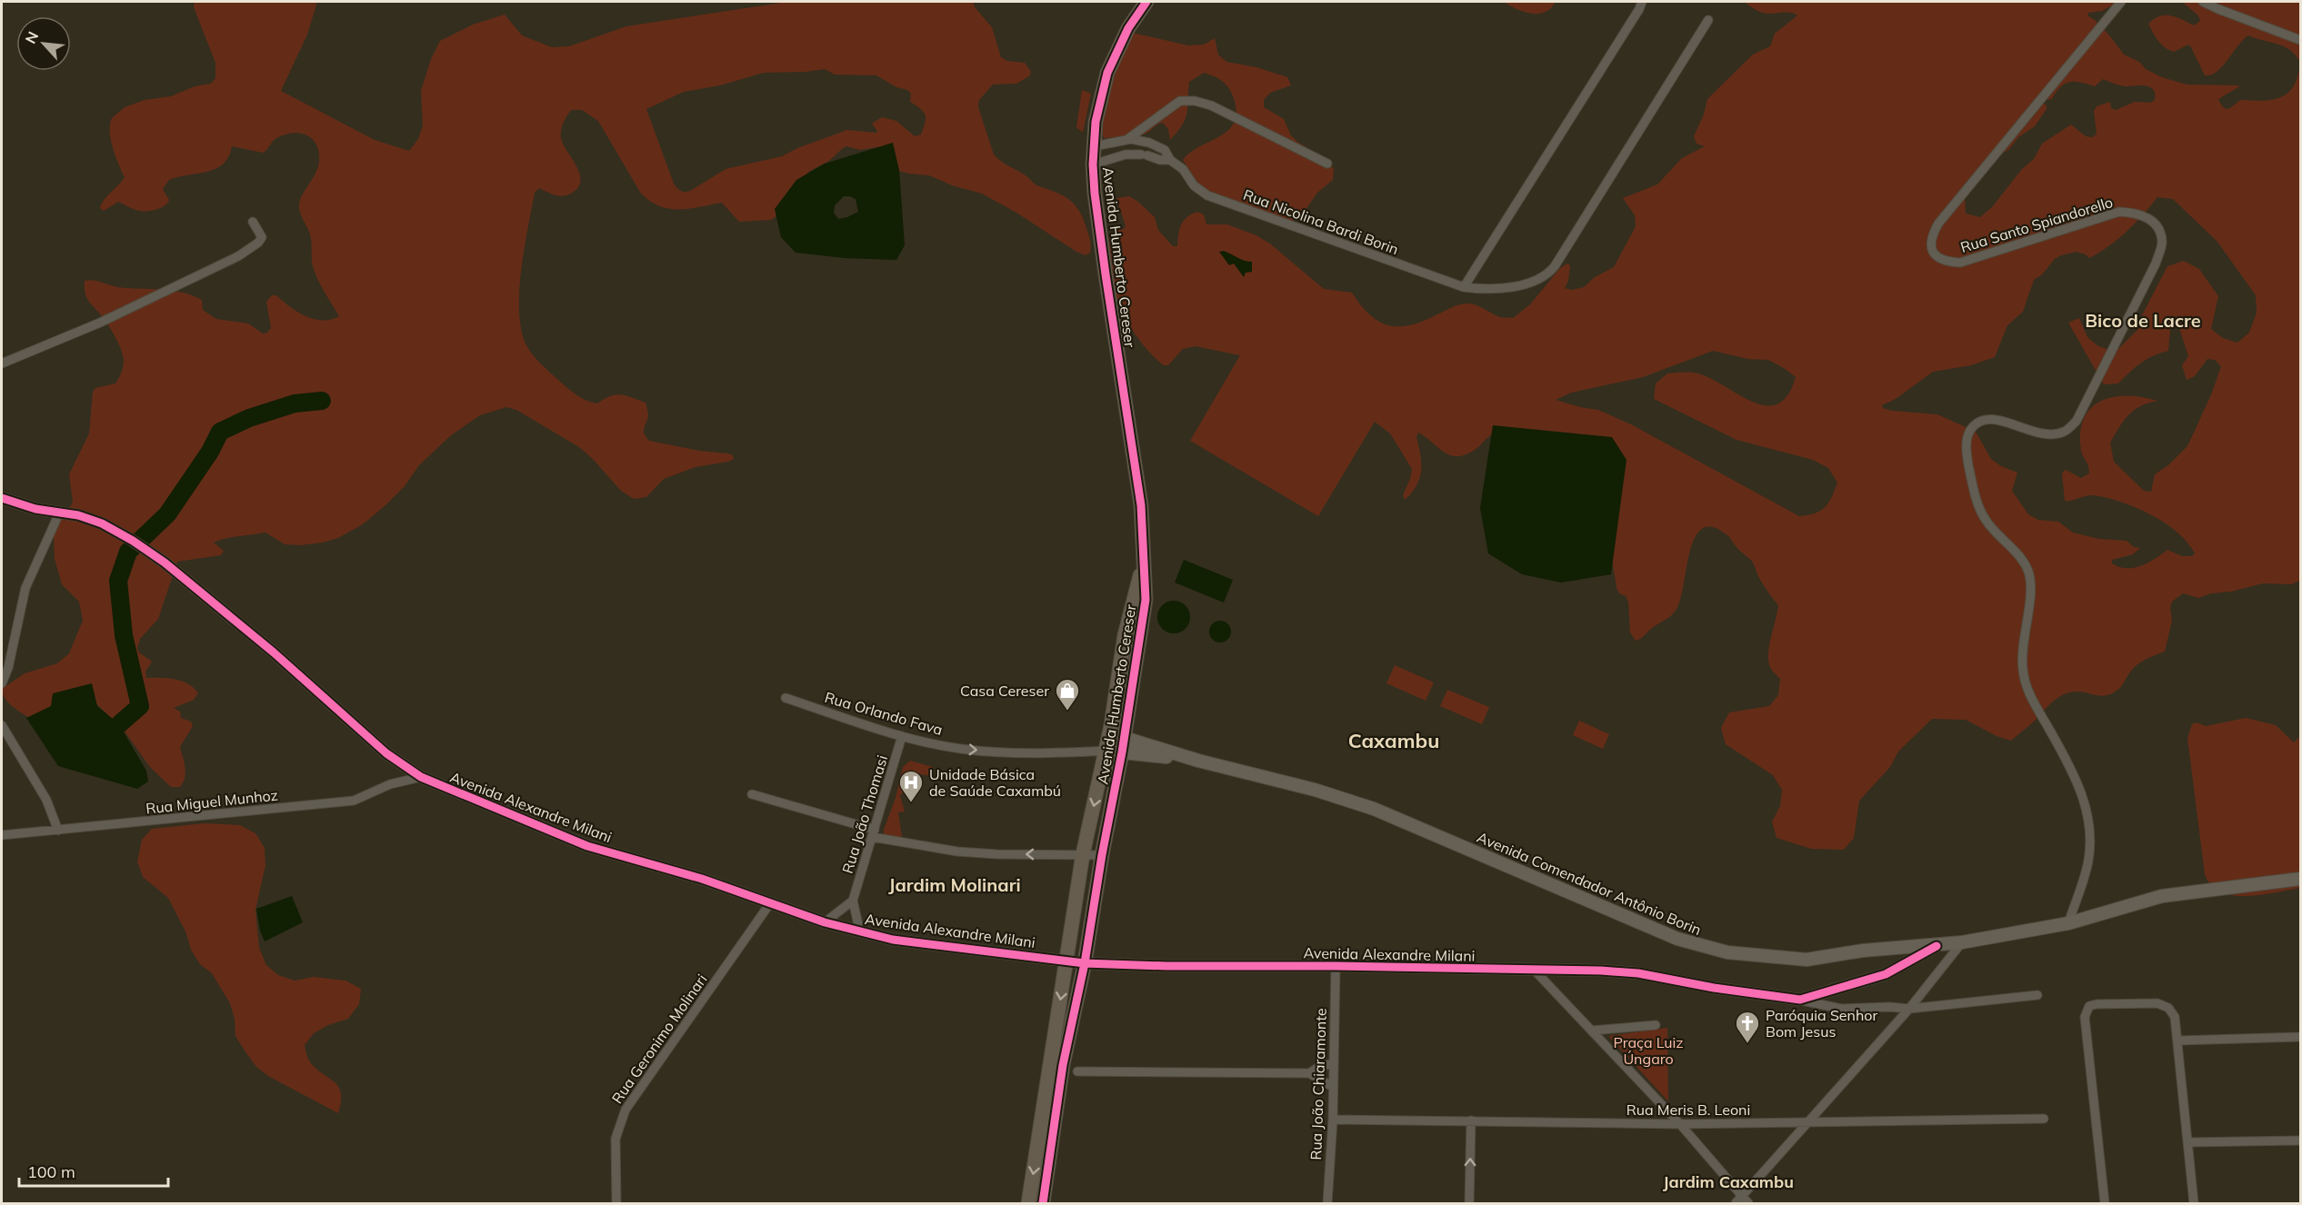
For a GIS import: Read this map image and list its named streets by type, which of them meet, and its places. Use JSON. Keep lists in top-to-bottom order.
{
  "streets": {
    "main road": ["Avenida Humberto Cereser", "Avenida Comendador Antônio Borin"],
    "street": [
      "Rua Nicolina Bardi Borin",
      "Rua Santo Spiandorello",
      "Rua Orlando Fava",
      "Rua Miguel Munhoz",
      "Avenida Alexandre Milani",
      "Rua João Thomasi",
      "Rua Geronimo Molinari",
      "Rua João Chiaramonte",
      "Rua Meris B. Leoni"
    ]
  },
  "crossings": [
    ["Rua Nicolina Bardi Borin", "Avenida Humberto Cereser"],
    ["Rua Santo Spiandorello", "Avenida Comendador Antônio Borin"],
    ["Avenida Humberto Cereser", "Rua Orlando Fava"],
    ["Avenida Humberto Cereser", "Avenida Alexandre Milani"],
    ["Avenida Humberto Cereser", "Avenida Comendador Antônio Borin"],
    ["Rua Orlando Fava", "Rua João Thomasi"],
    ["Rua Orlando Fava", "Avenida Comendador Antônio Borin"],
    ["Rua Miguel Munhoz", "Avenida Alexandre Milani"],
    ["Avenida Alexandre Milani", "Rua João Thomasi"],
    ["Avenida Alexandre Milani", "Avenida Comendador Antônio Borin"],
    ["Avenida Alexandre Milani", "Rua Geronimo Molinari"],
    ["Avenida Alexandre Milani", "Rua João Chiaramonte"],
    ["Rua João Chiaramonte", "Rua Meris B. Leoni"]
  ],
  "one_way": ["Rua Orlando Fava"],
  "districts": [
    "Bico de Lacre",
    "Caxambu",
    "Jardim Molinari",
    "Jardim Caxambu"
  ],
  "parks": ["Praça Luiz Úngaro"],
  "places": {
    "shop": ["Casa Cereser"],
    "hospital": ["Unidade Básica de Saúde Caxambú"],
    "church": ["Paróquia Senhor Bom Jesus"]
  },
  "scale_bar": "100 m",
  "north": "top left"
}
